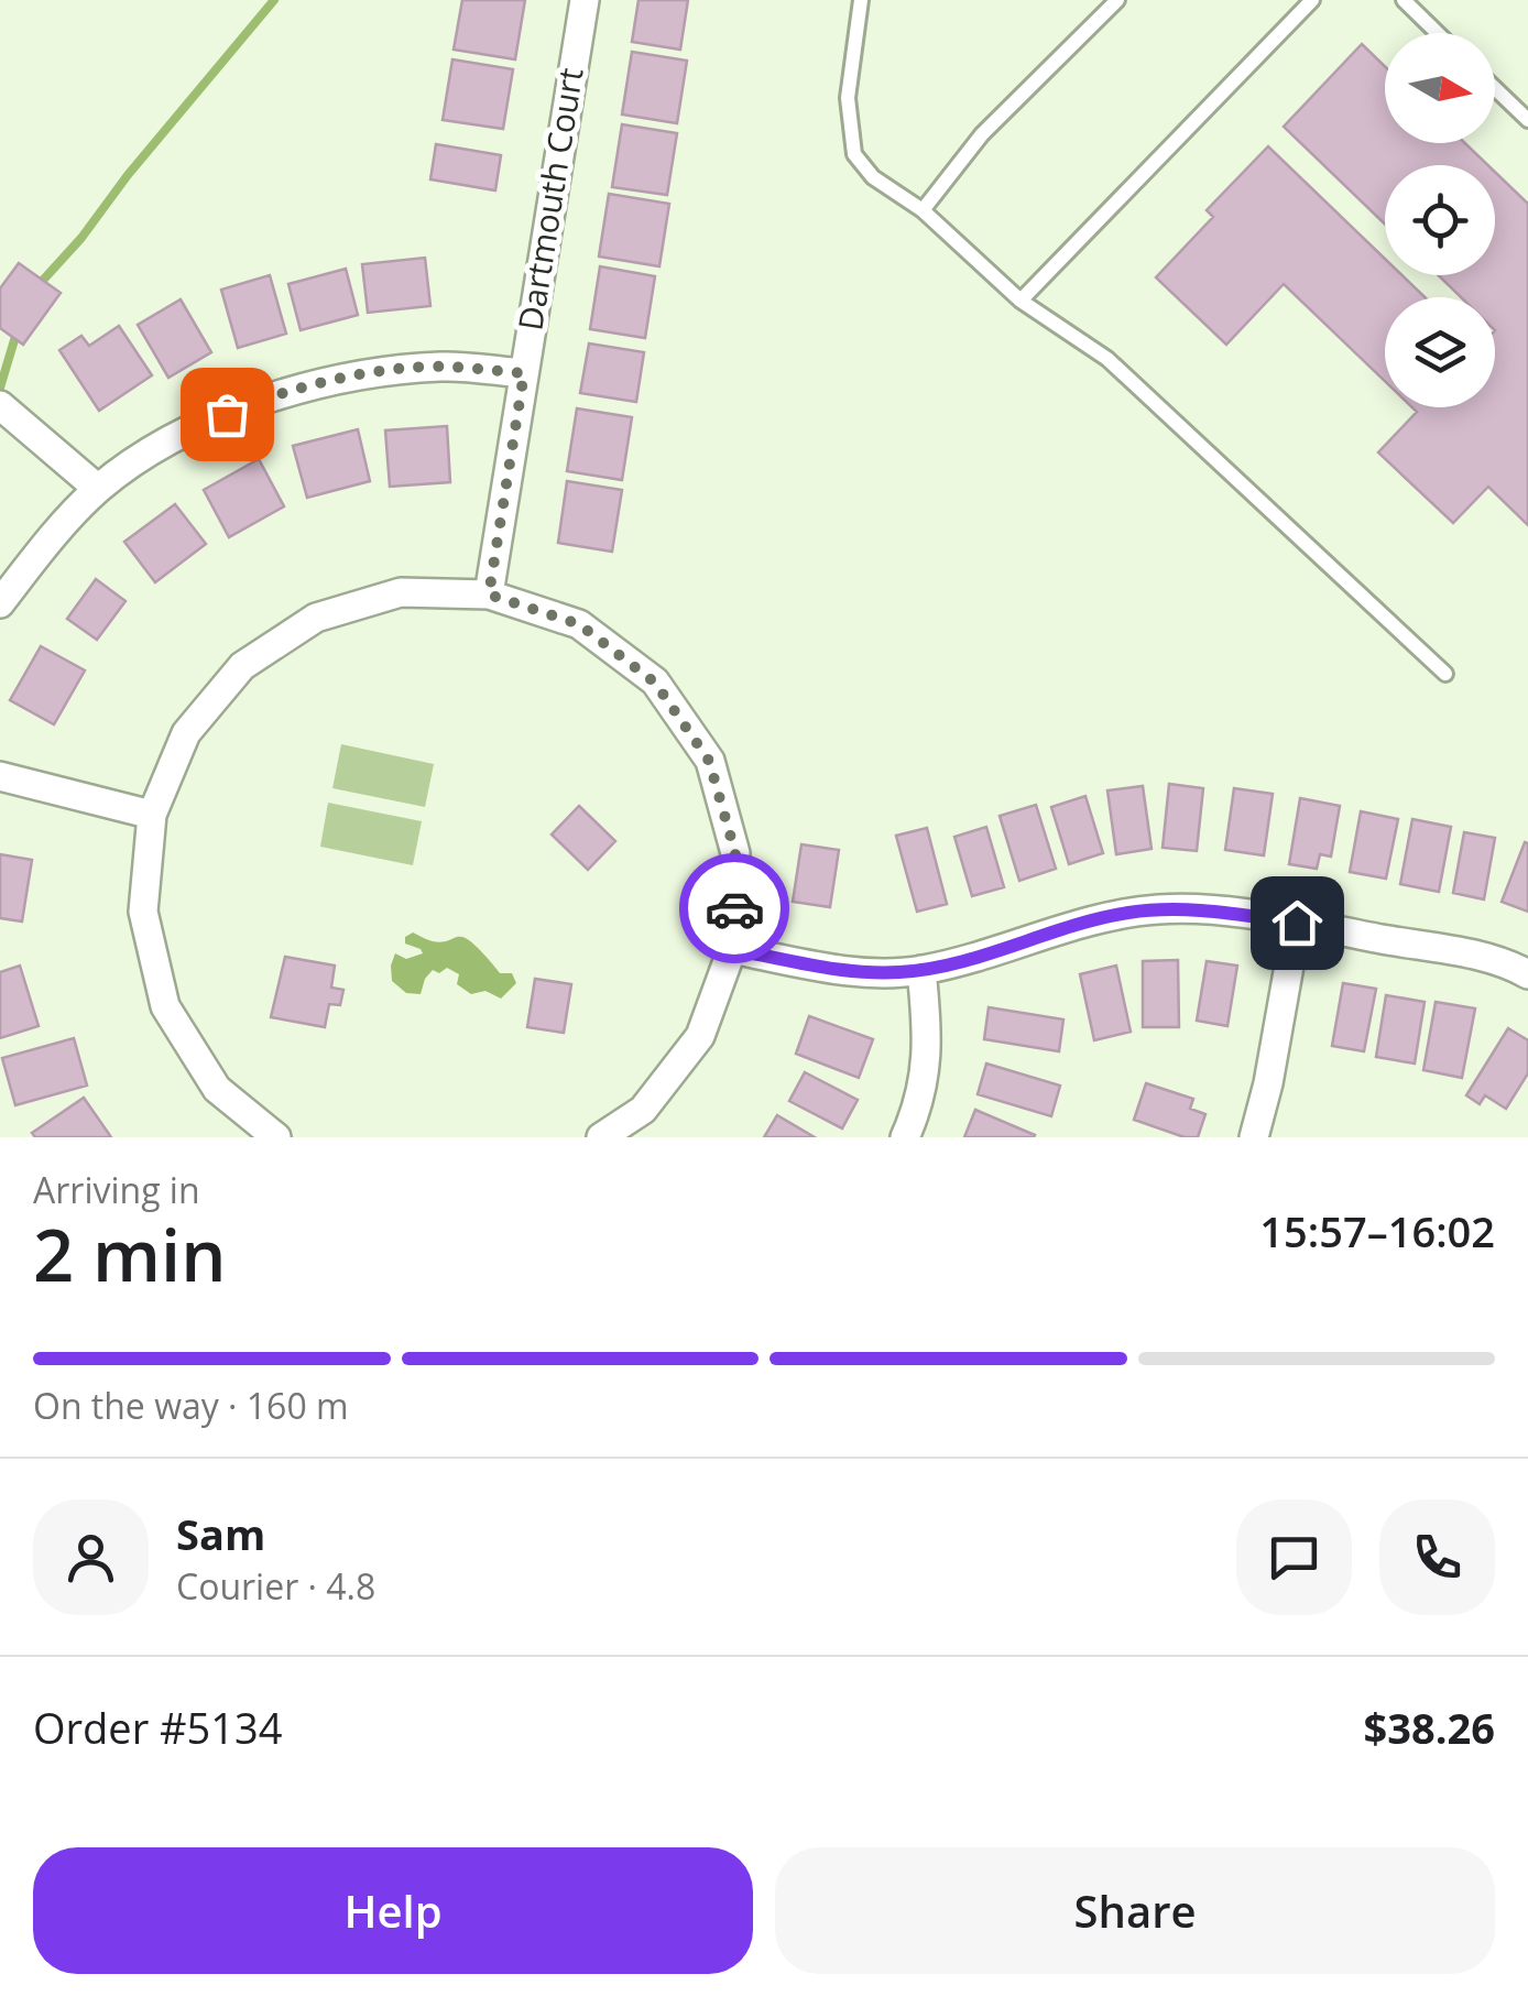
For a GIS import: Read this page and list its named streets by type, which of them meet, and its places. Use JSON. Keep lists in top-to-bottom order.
{
  "streets": {
    "street": ["Dartmouth Court"]
  },
  "north": "right",
  "page": {
    "heading": ["2 min", "Arriving in", "15:57–16:02"],
    "panel": [
      "Sam",
      "Courier · 4.8",
      "Order #5134",
      "$38.26"
    ],
    "bar": "On the way · 160 m",
    "buttons": ["Help", "Share"]
  }
}
